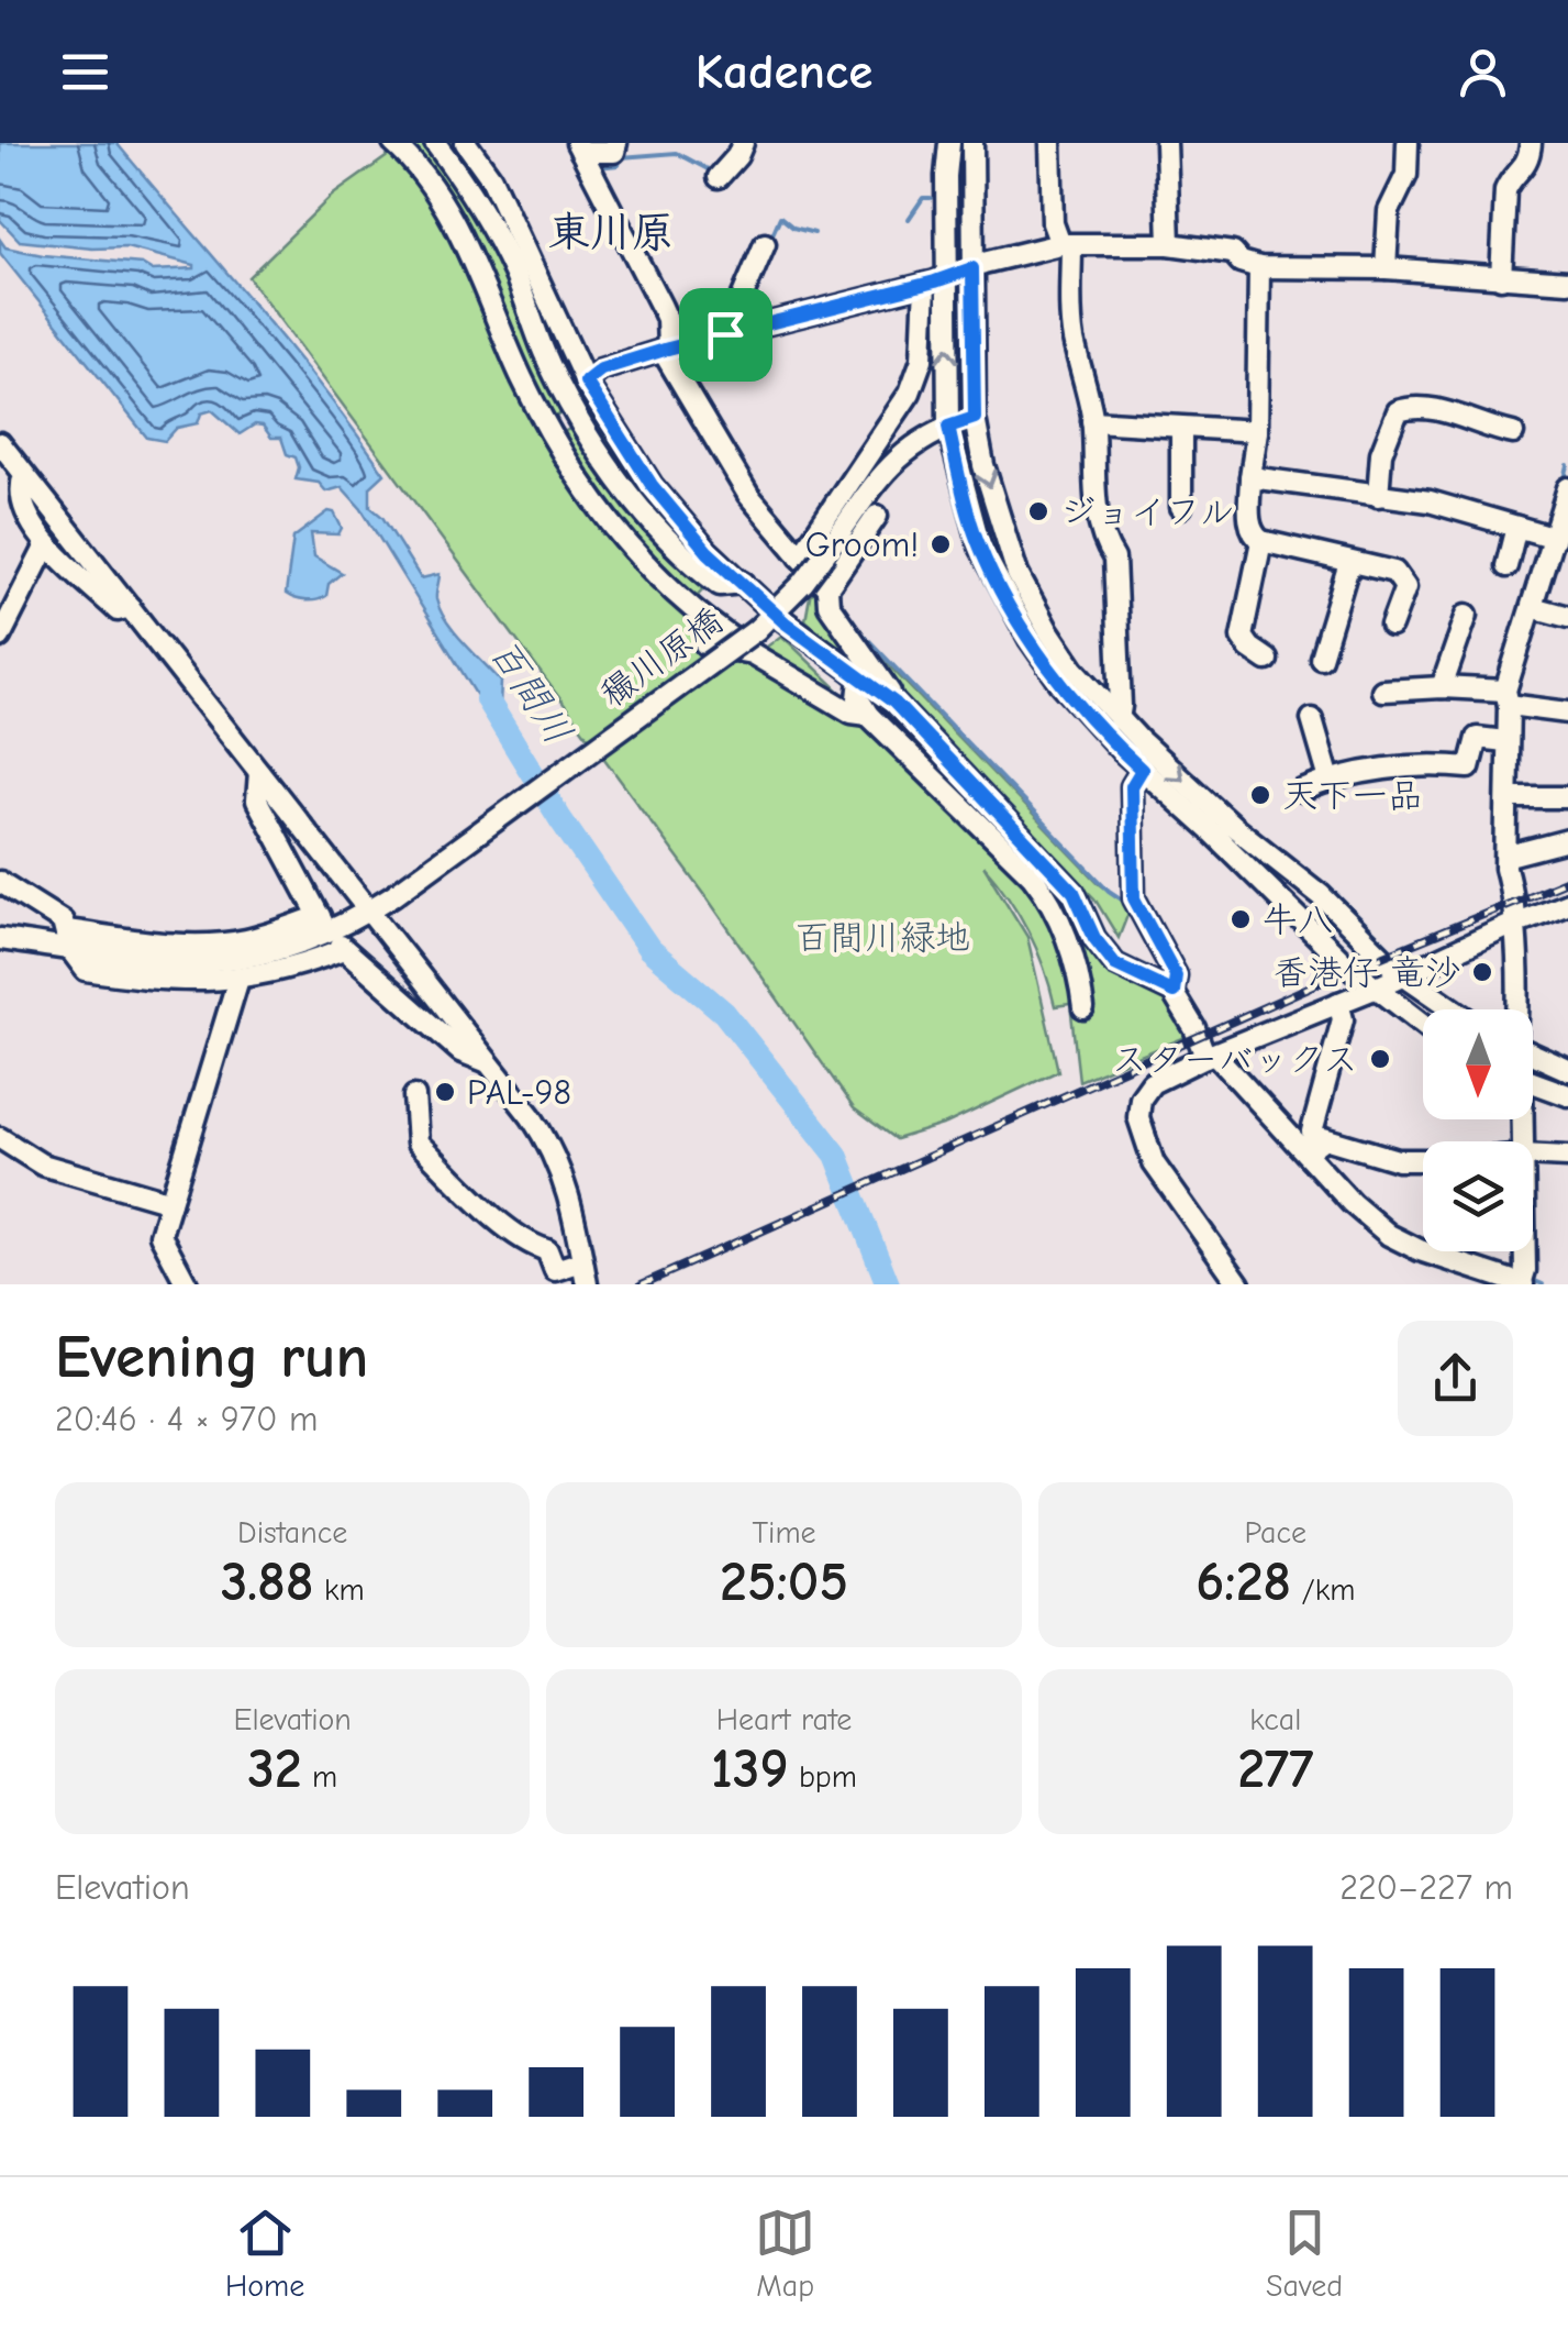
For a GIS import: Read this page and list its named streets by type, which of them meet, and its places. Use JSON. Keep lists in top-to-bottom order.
{
  "streets": {
    "street": ["穝川原橋"]
  },
  "districts": ["東川原"],
  "water": ["百間川"],
  "parks": ["百間川緑地"],
  "places": [
    "ジョイフル",
    "Groom!",
    "天下一品",
    "牛八",
    "香港仔 竜沙",
    "スターバックス",
    "PAL-98"
  ],
  "north": "bottom",
  "page": {
    "header": "Kadence",
    "heading": ["Evening run", "20:46 · 4 × 970 m"],
    "stats": [
      ["Distance", "3.88 km"],
      ["Time", "25:05"],
      ["Pace", "6:28 /km"],
      ["Elevation", "32 m"],
      ["Heart rate", "139 bpm"],
      ["kcal", "277"]
    ],
    "chart": ["Elevation", "220–227 m"],
    "tabs": ["Home", "Map", "Saved"]
  }
}
